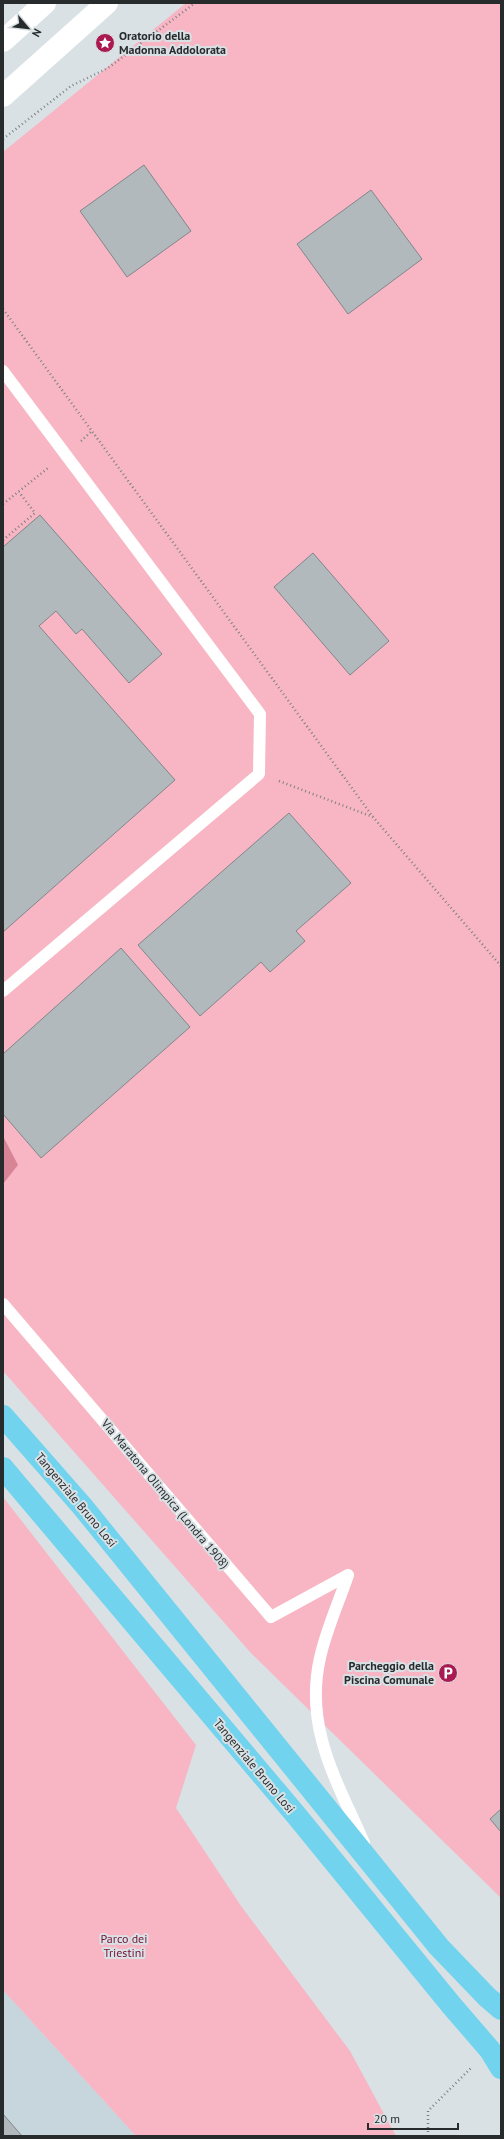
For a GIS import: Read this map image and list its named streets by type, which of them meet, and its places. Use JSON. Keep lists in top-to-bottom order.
{
  "streets": {
    "main road": ["Tangenziale Bruno Losi"],
    "lane": ["Via Maratona Olimpica (Londra 1908)"]
  },
  "crossings": [
    ["Via Maratona Olimpica (Londra 1908)", "Tangenziale Bruno Losi"]
  ],
  "parks": ["Parco dei Triestini"],
  "places": {
    "place": ["Oratorio della Madonna Addolorata"],
    "parking": ["Parcheggio della Piscina Comunale"]
  },
  "scale_bar": "20 m",
  "north": "bottom right"
}
